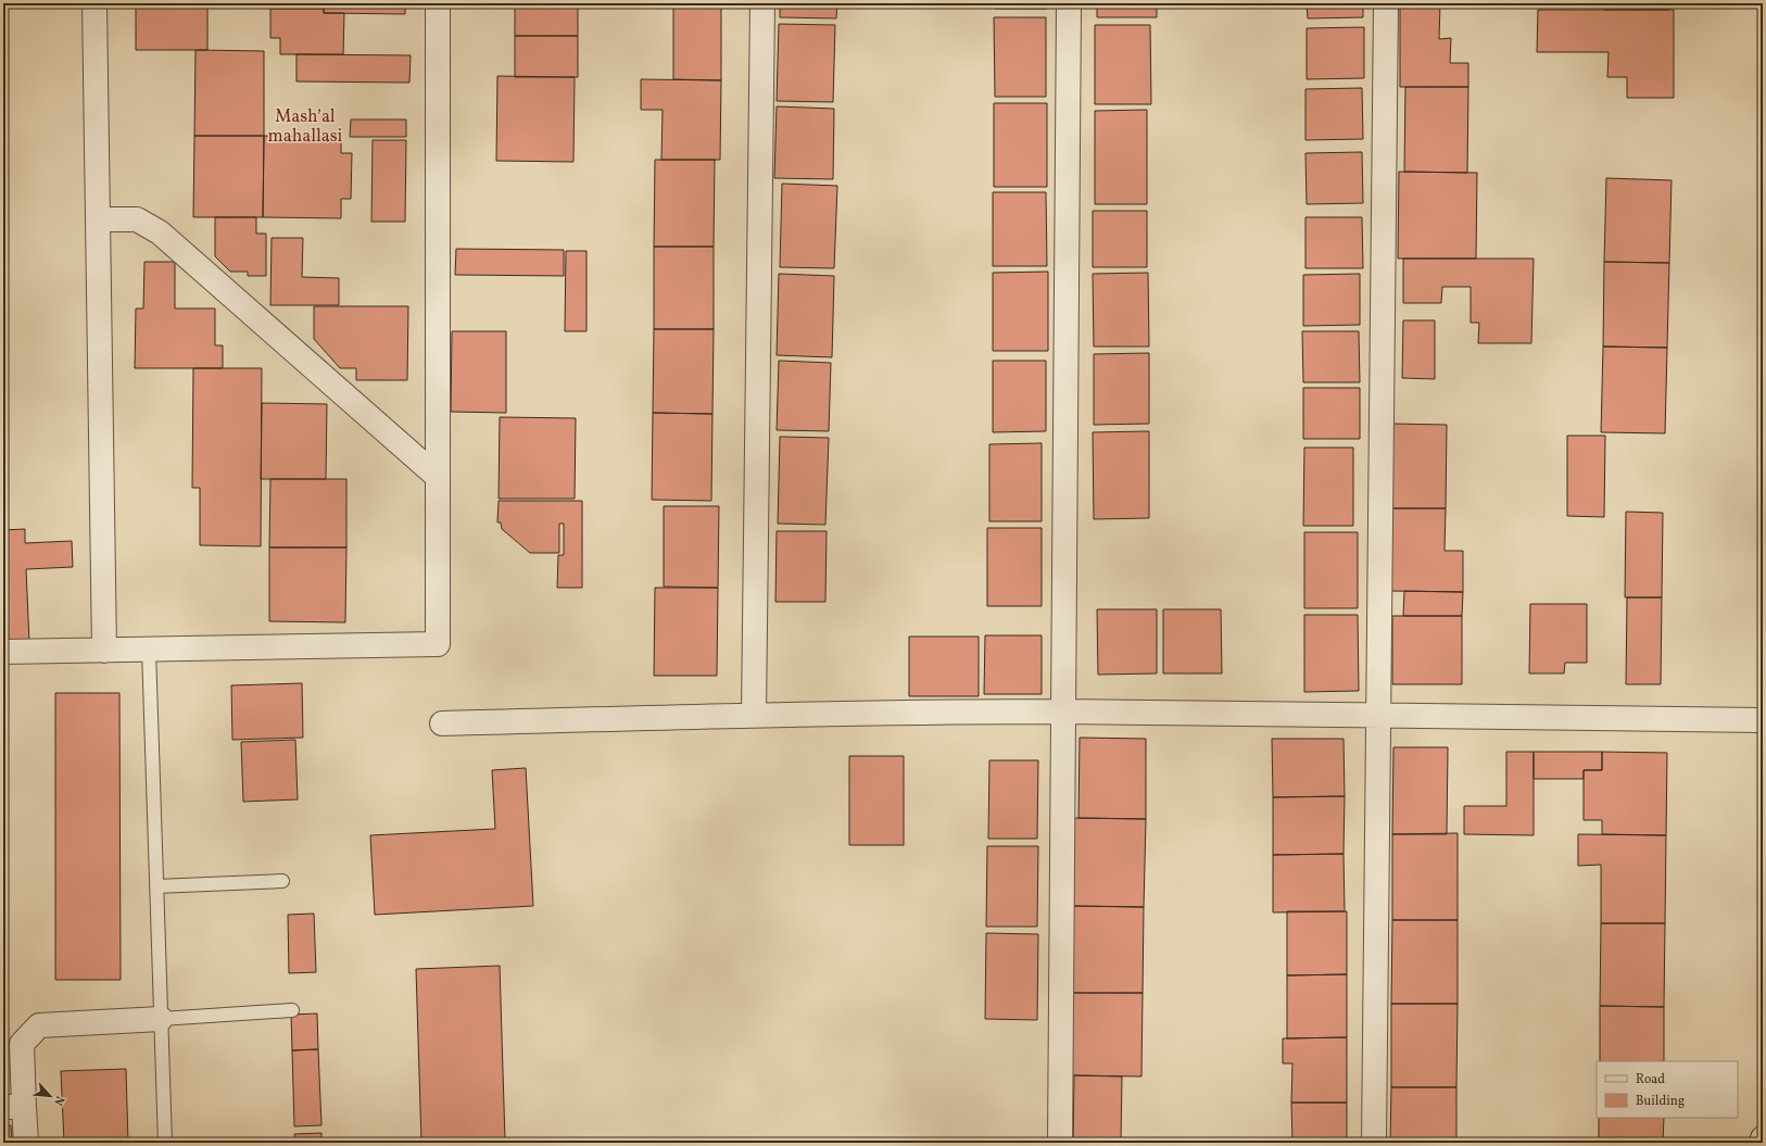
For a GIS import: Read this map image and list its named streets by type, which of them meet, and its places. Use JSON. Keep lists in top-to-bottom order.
{
  "districts": ["Mashʼal mahallasi"],
  "legend": ["Road", "Building"],
  "north": "bottom right"
}
